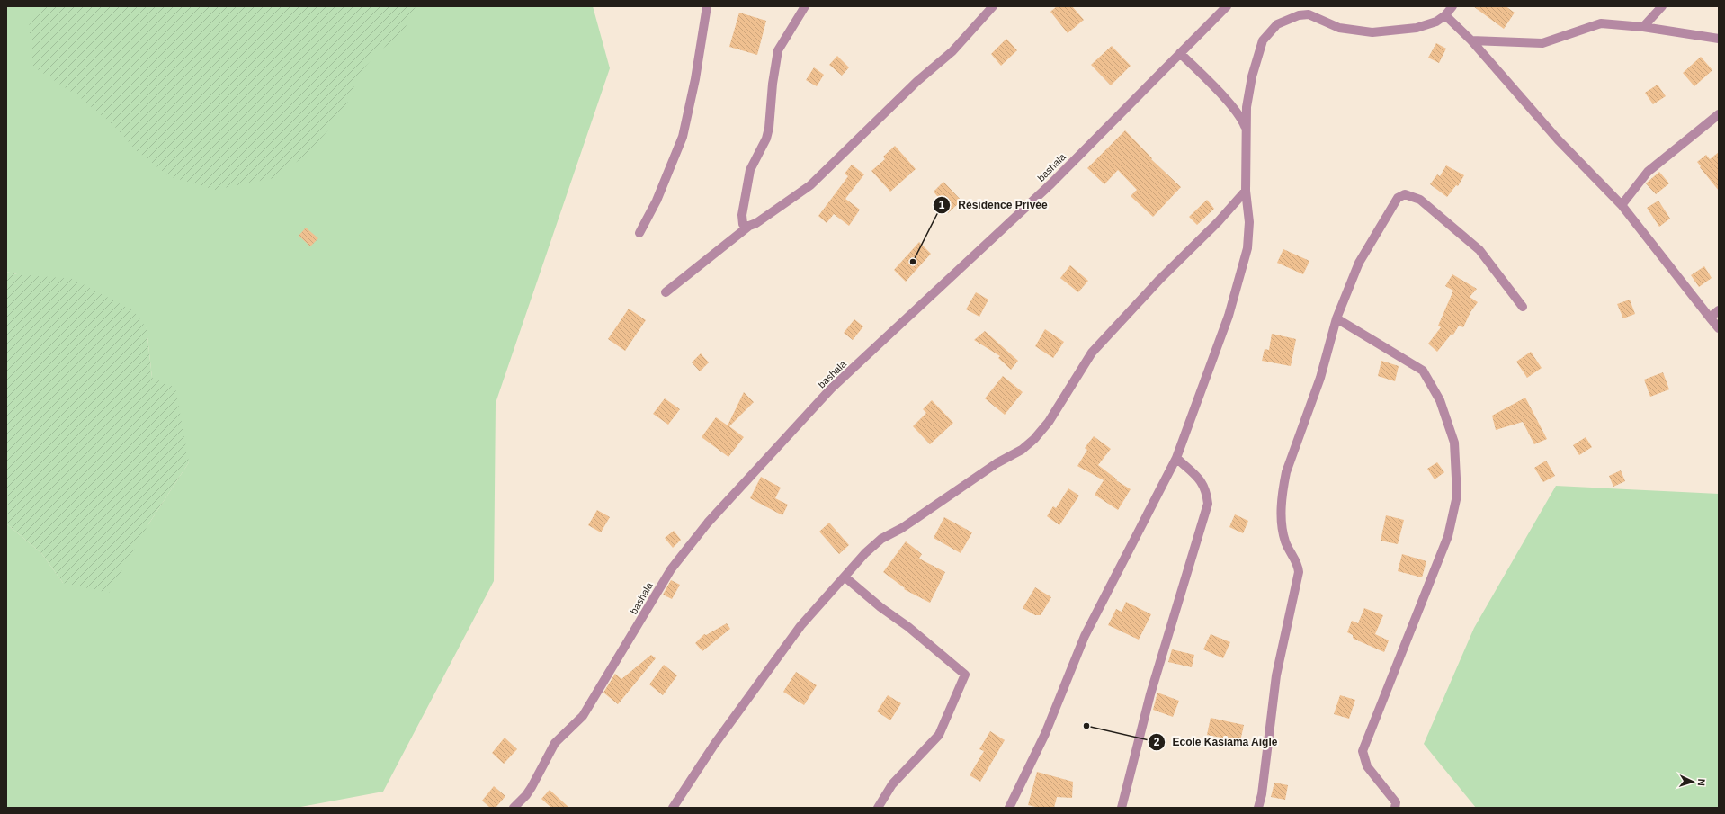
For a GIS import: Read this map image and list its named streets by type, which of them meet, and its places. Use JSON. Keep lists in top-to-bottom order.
{
  "streets": {
    "street": ["bashala"]
  },
  "places": ["Résidence Privée", "Ecole Kasiama Aigle"],
  "north": "right"
}
